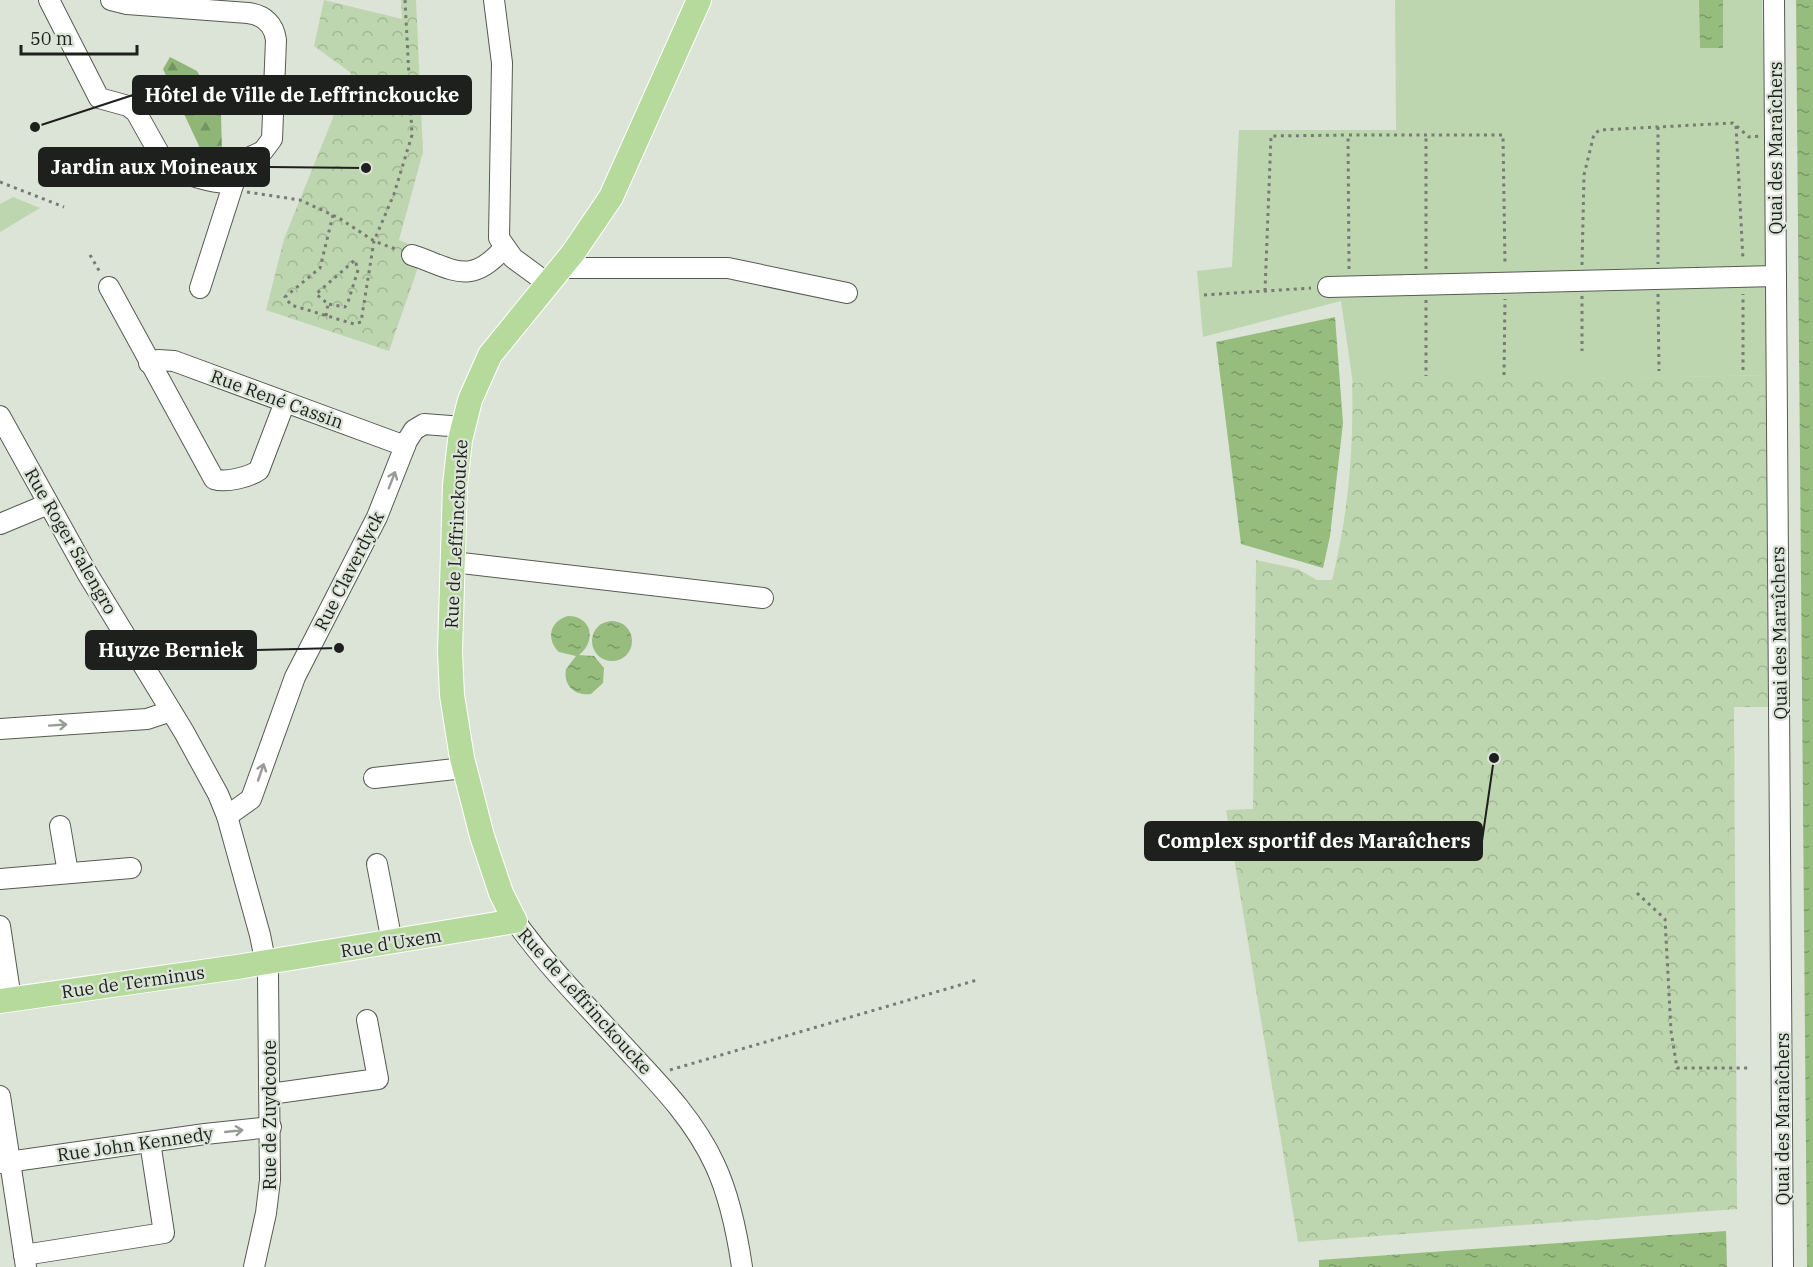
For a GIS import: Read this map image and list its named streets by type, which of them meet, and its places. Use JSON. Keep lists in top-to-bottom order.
{
  "streets": {
    "main road": ["Rue de Leffrinckoucke", "Rue d'Uxem", "Rue de Terminus"],
    "street": [
      "Quai des Maraîchers",
      "Rue René Cassin",
      "Rue Roger Salengro",
      "Rue Claverdyck",
      "Rue de Zuydcoote",
      "Rue John Kennedy"
    ]
  },
  "crossings": [
    ["Rue René Cassin", "Rue Claverdyck"],
    ["Rue de Leffrinckoucke", "Rue Claverdyck"],
    ["Rue de Leffrinckoucke", "Rue d'Uxem"],
    ["Rue Roger Salengro", "Rue Claverdyck"],
    ["Rue Roger Salengro", "Rue d'Uxem"],
    ["Rue Roger Salengro", "Rue de Terminus"],
    ["Rue Roger Salengro", "Rue de Zuydcoote"],
    ["Rue d'Uxem", "Rue de Terminus"],
    ["Rue d'Uxem", "Rue de Zuydcoote"],
    ["Rue de Terminus", "Rue de Zuydcoote"],
    ["Rue de Zuydcoote", "Rue John Kennedy"]
  ],
  "one_way": ["Rue Claverdyck", "Rue John Kennedy"],
  "places": [
    "Hôtel de Ville de Leffrinckoucke",
    "Jardin aux Moineaux",
    "Huyze Berniek",
    "Complex sportif des Maraîchers"
  ],
  "scale_bar": "50 m"
}
